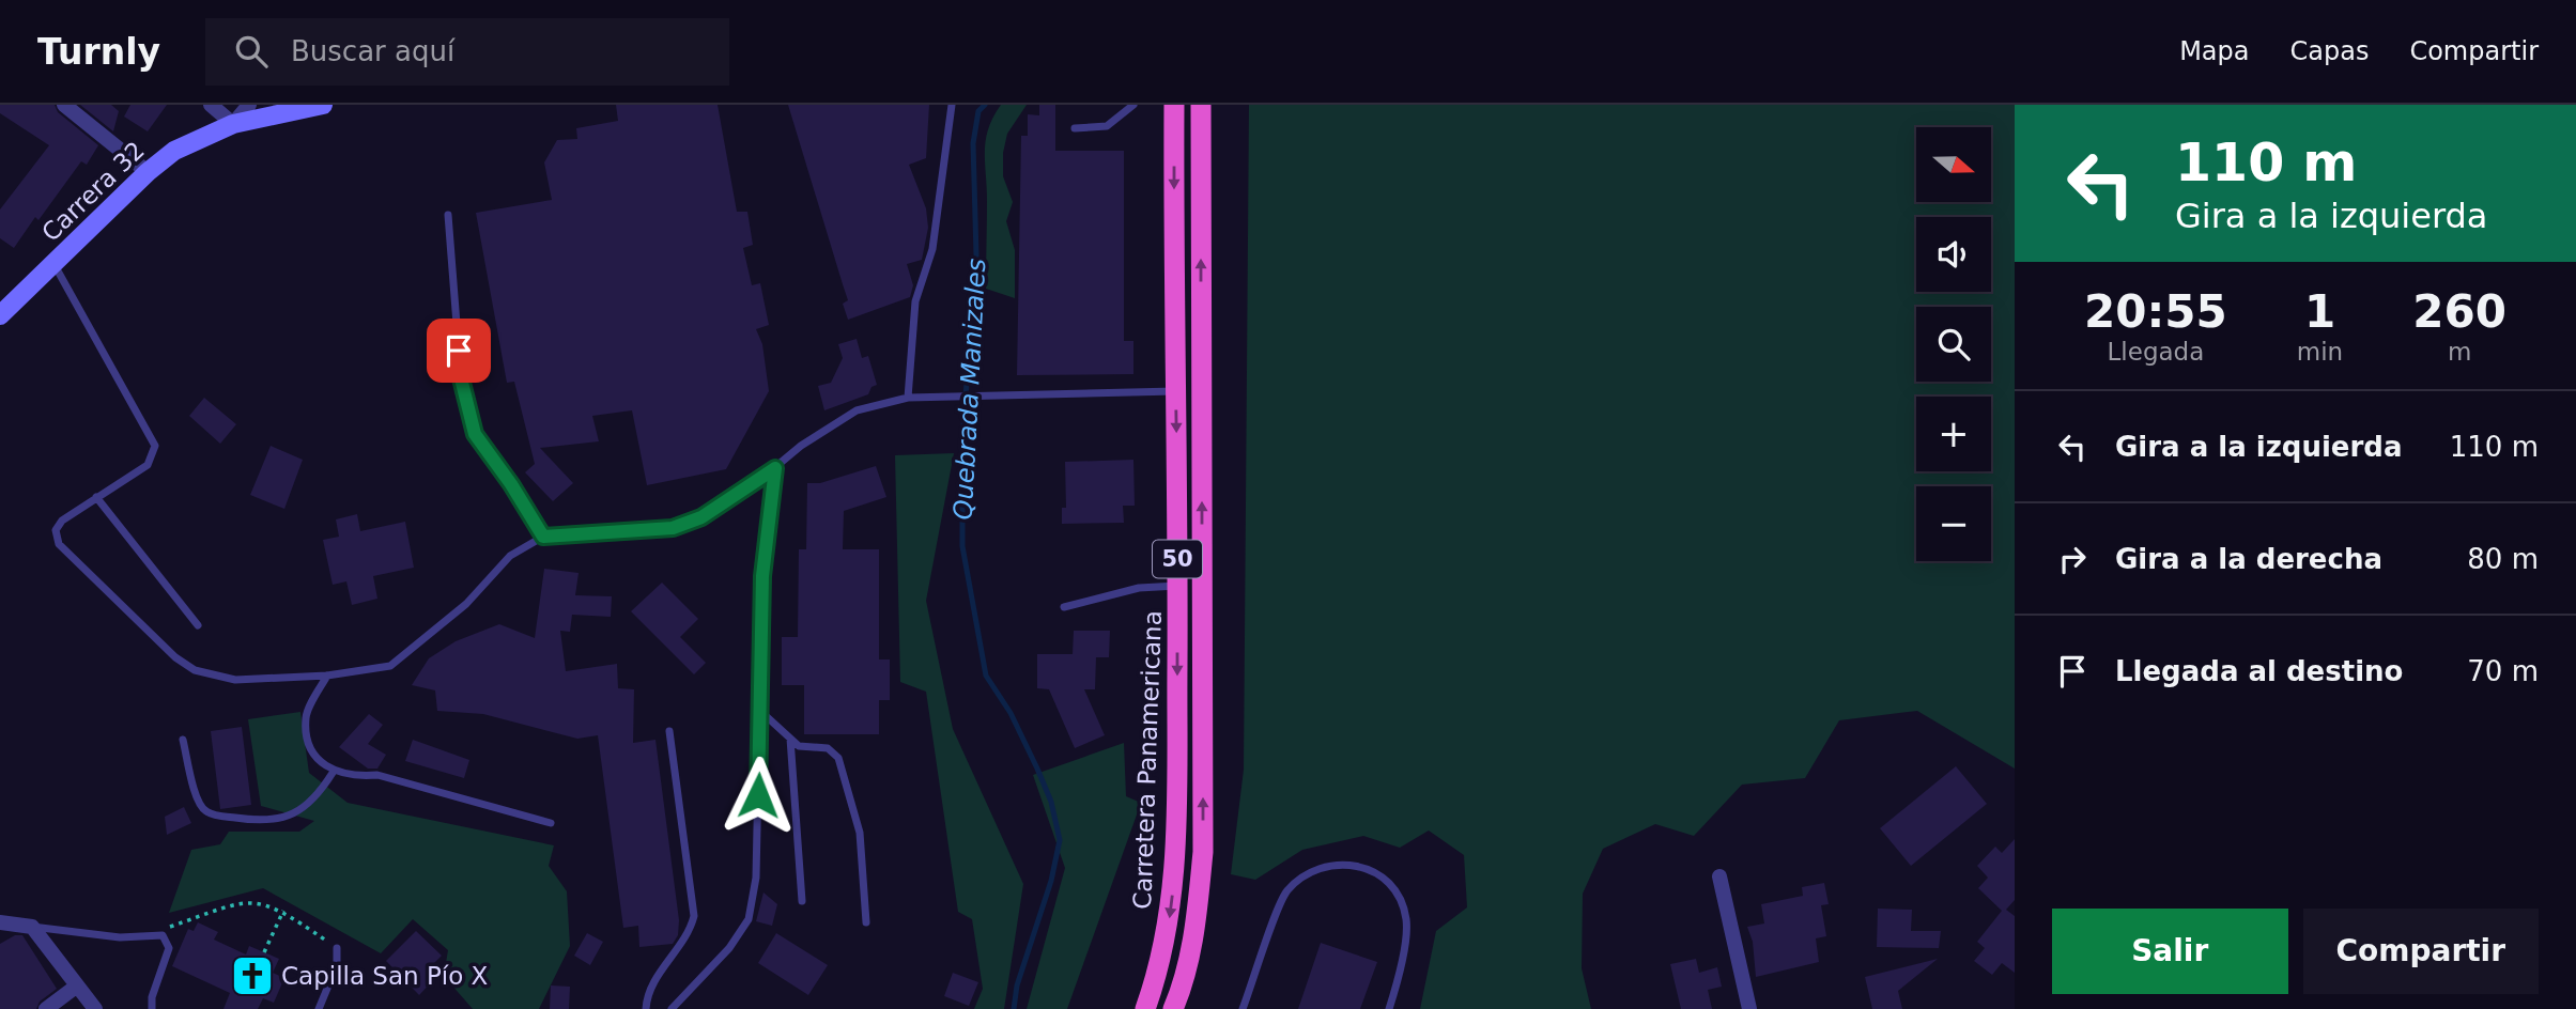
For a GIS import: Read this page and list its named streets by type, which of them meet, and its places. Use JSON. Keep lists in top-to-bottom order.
{
  "streets": {
    "highway": ["50", "Carretera Panamericana"],
    "main road": ["Carrera 32"]
  },
  "water": ["Quebrada Manizales"],
  "places": {
    "church": ["Capilla San Pío X"]
  },
  "north": "right",
  "page": {
    "header": "Turnly",
    "search": "Buscar aquí",
    "nav": ["Mapa", "Capas", "Compartir"],
    "turn": ["110 m", "Gira a la izquierda"],
    "map_buttons": ["+", "−"],
    "eta": [
      "20:55",
      "Llegada",
      "1",
      "min",
      "260",
      "m"
    ],
    "list": [
      {
        "name": "Gira a la izquierda",
        "value": "110 m"
      },
      {
        "name": "Gira a la derecha",
        "value": "80 m"
      },
      {
        "name": "Llegada al destino",
        "value": "70 m"
      }
    ],
    "buttons": ["Salir", "Compartir"]
  }
}
